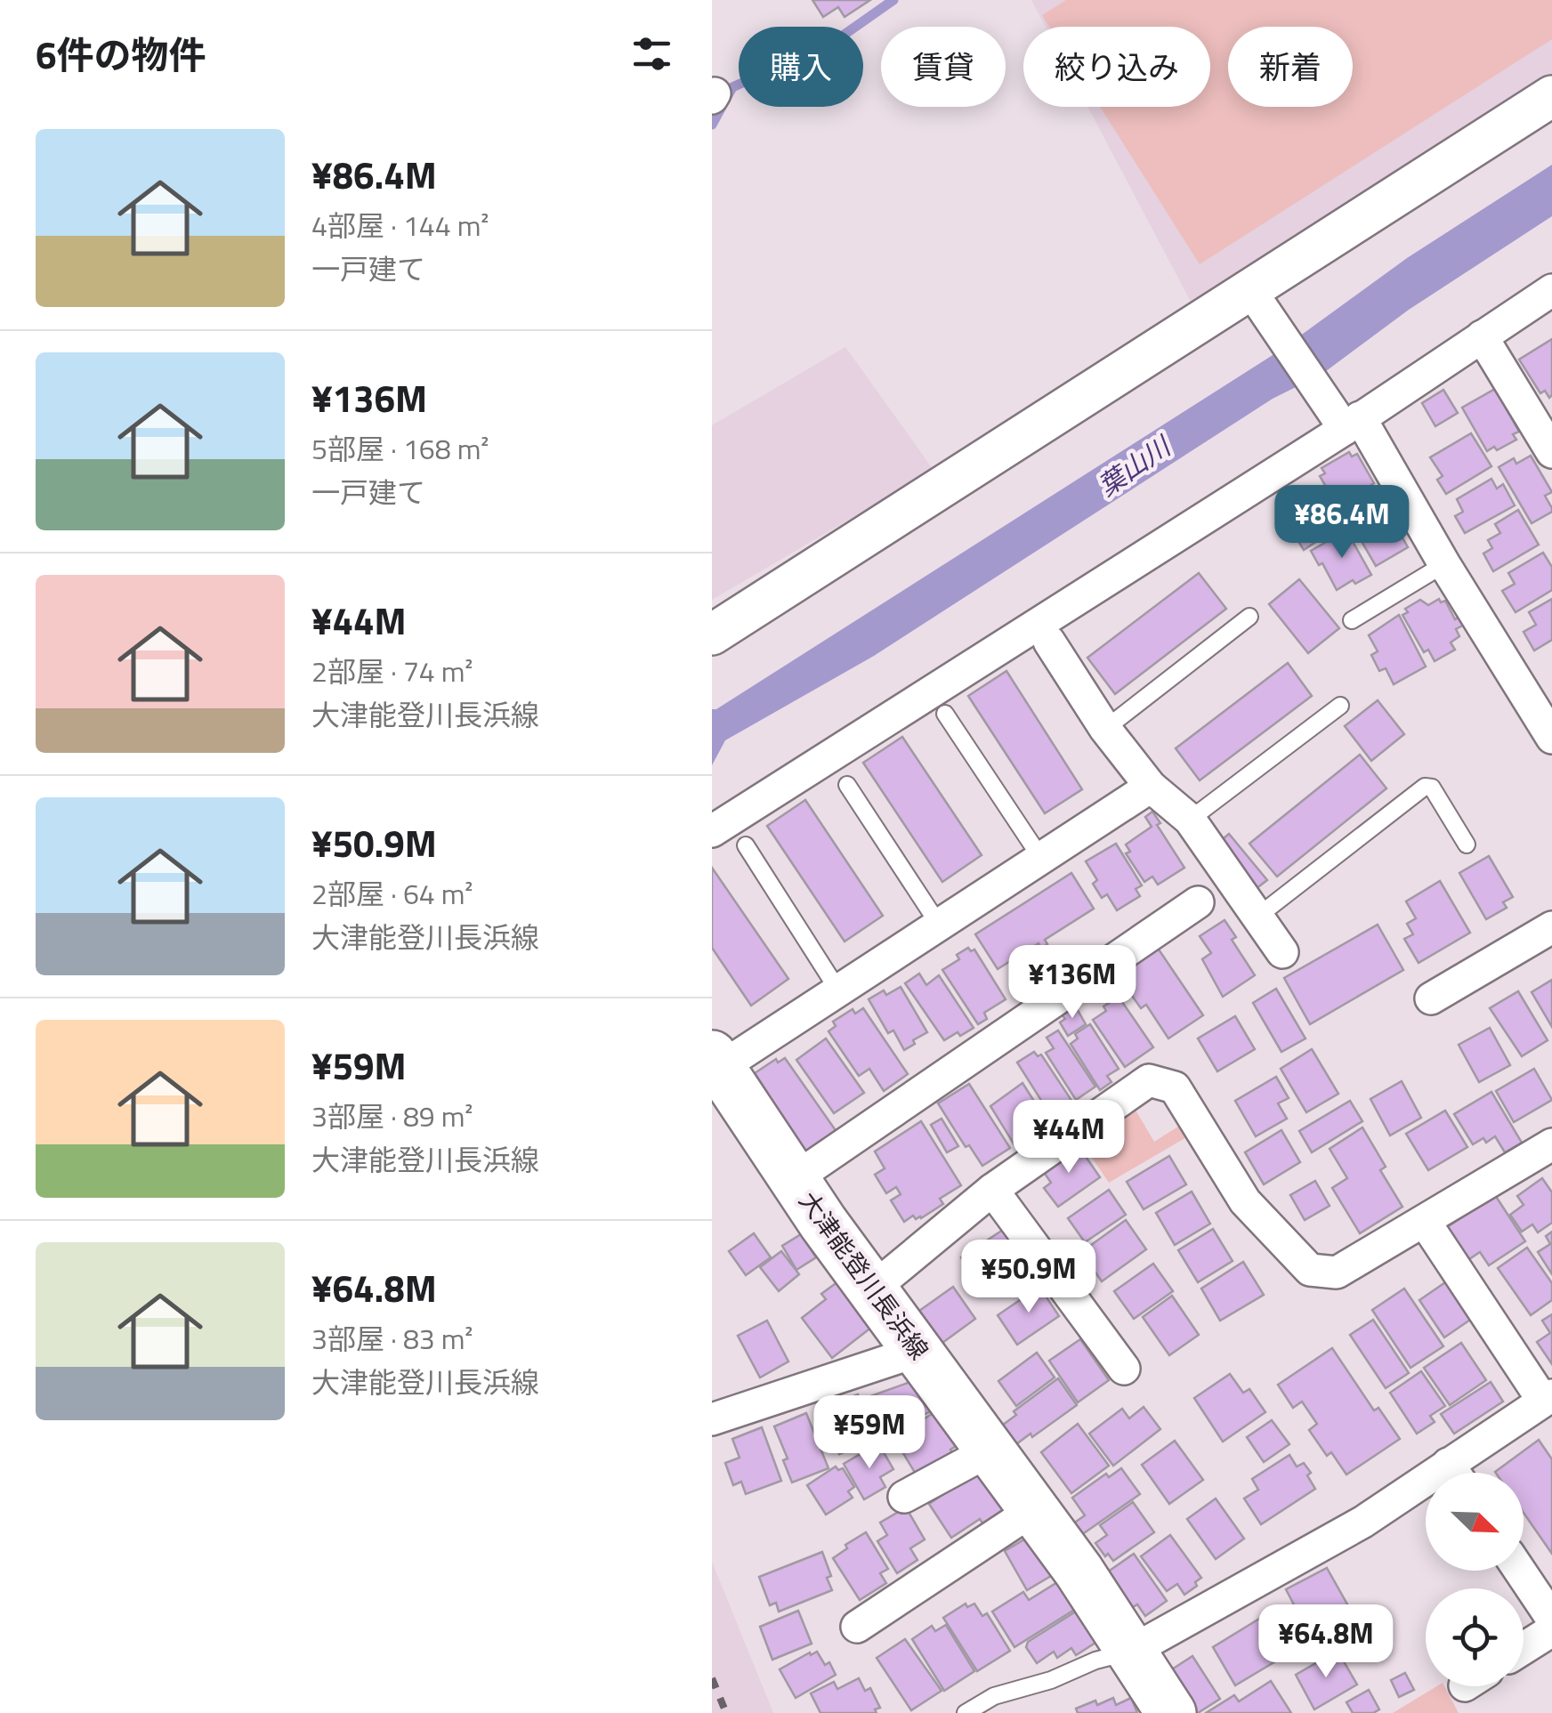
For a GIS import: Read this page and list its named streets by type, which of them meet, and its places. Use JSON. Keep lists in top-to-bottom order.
{
  "streets": {
    "main road": ["大津能登川長浜線"]
  },
  "water": ["葉山川"],
  "north": "bottom right",
  "page": {
    "heading": "6件の物件",
    "chip": [
      "購入",
      "賃貸",
      "絞り込み",
      "新着"
    ],
    "list": [
      {
        "name": "¥86.4M",
        "note": "4部屋 · 144 m² · 一戸建て"
      },
      {
        "name": "¥136M",
        "note": "5部屋 · 168 m² · 一戸建て"
      },
      {
        "name": "¥44M",
        "note": "2部屋 · 74 m² · 大津能登川長浜線"
      },
      {
        "name": "¥50.9M",
        "note": "2部屋 · 64 m² · 大津能登川長浜線"
      },
      {
        "name": "¥59M",
        "note": "3部屋 · 89 m² · 大津能登川長浜線"
      },
      {
        "name": "¥64.8M",
        "note": "3部屋 · 83 m² · 大津能登川長浜線"
      }
    ],
    "price": [
      "¥86.4M",
      "¥136M",
      "¥44M",
      "¥50.9M",
      "¥59M",
      "¥64.8M"
    ]
  }
}
